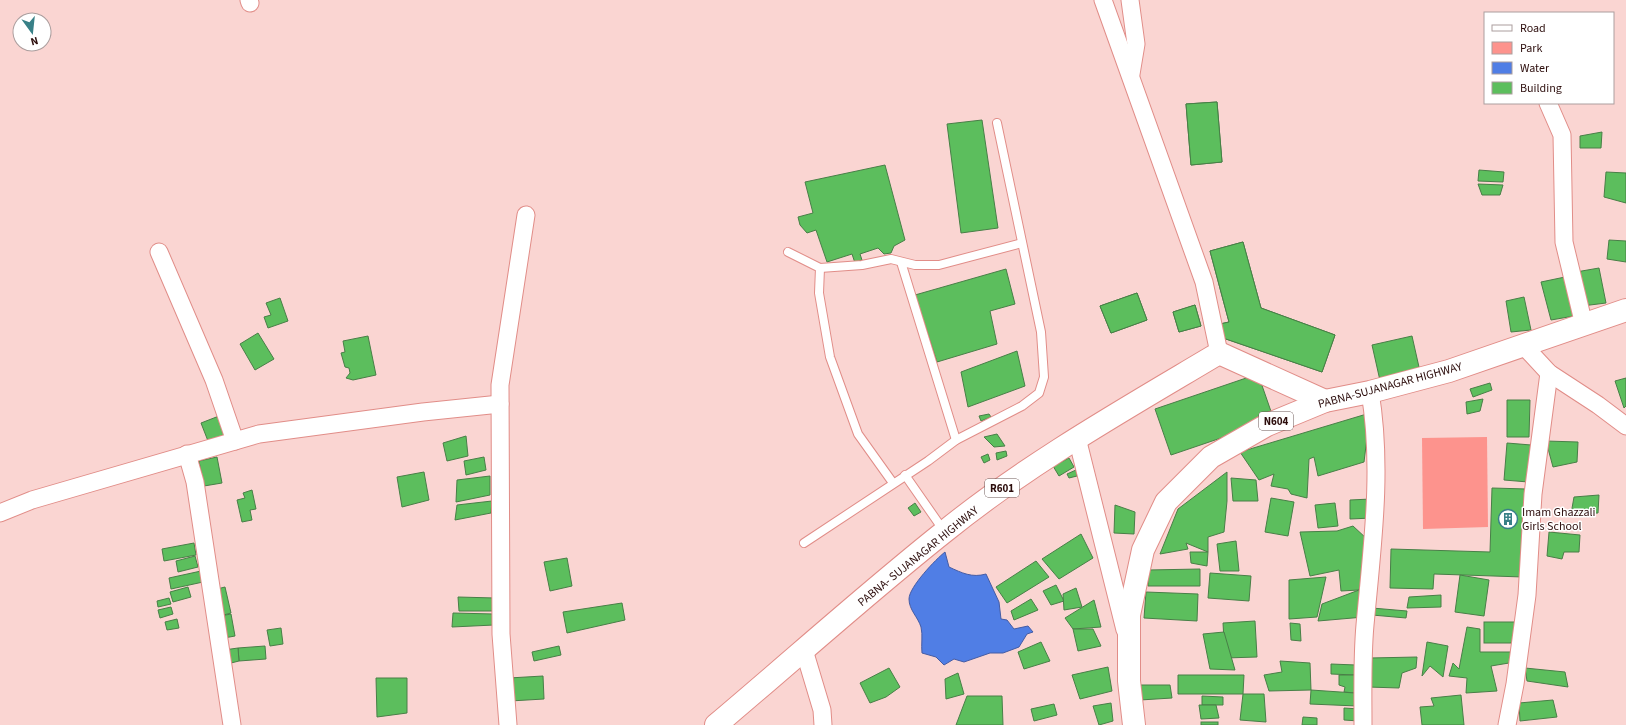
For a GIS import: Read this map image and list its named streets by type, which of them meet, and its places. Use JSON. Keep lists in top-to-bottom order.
{
  "streets": {
    "main road": [
      "PABNA-SUJANAGAR HIGHWAY",
      "N604",
      "R601",
      "PABNA- SUJANAGAR HIGHWAY"
    ]
  },
  "places": {
    "building": ["Imam Ghazzali Girls School"]
  },
  "legend": [
    "Road",
    "Park",
    "Water",
    "Building"
  ],
  "north": "bottom"
}
